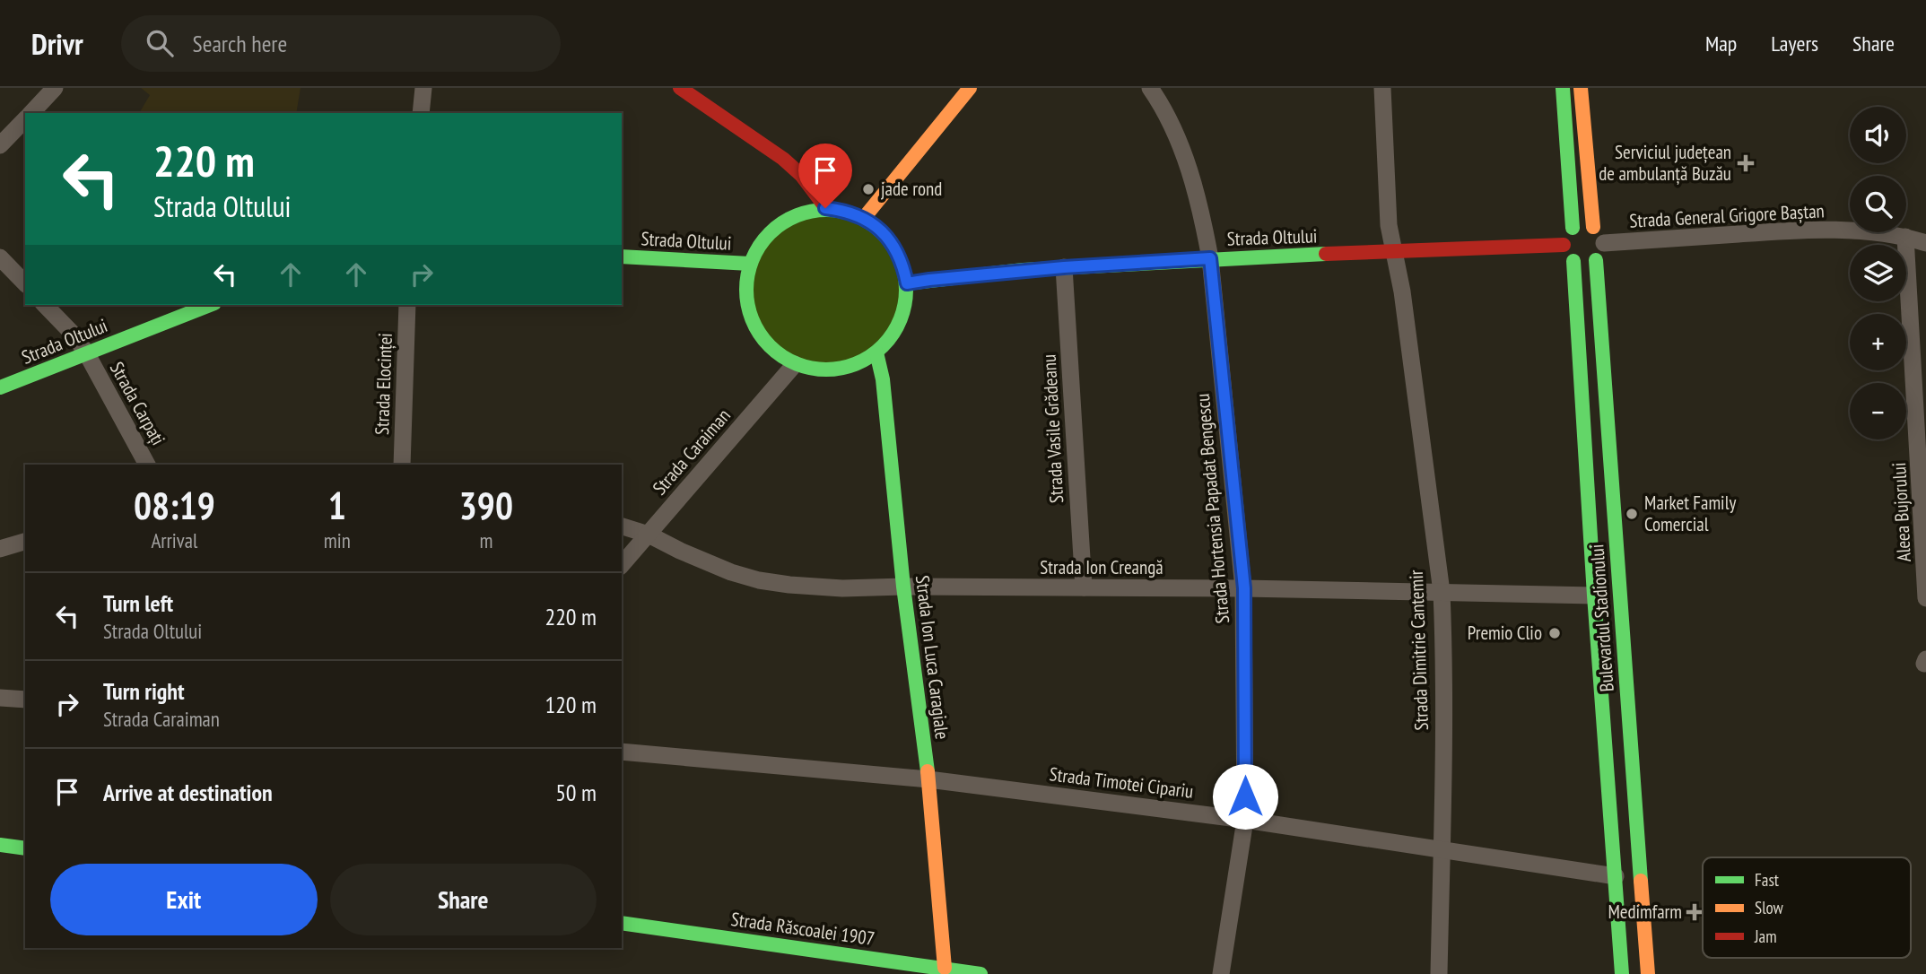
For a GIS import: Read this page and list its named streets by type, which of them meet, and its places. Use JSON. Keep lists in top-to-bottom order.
{
  "streets": {
    "main road": [
      "Strada Oltului",
      "Bulevardul Stadionului",
      "Strada Ion Luca Caragiale",
      "Strada Răscoalei 1907"
    ],
    "street": [
      "Strada General Grigore Baștan",
      "Strada Elocinței",
      "Strada Carpați",
      "Strada Vasile Grădeanu",
      "Strada Caraiman",
      "Strada Hortensia Papadat Bengescu",
      "Aleea Bujorului",
      "Strada Ion Creangă",
      "Strada Dimitrie Cantemir",
      "Strada Timotei Cipariu"
    ]
  },
  "crossings": [
    ["Strada General Grigore Baștan", "Strada Oltului"],
    ["Strada General Grigore Baștan", "Aleea Bujorului"],
    ["Strada General Grigore Baștan", "Bulevardul Stadionului"],
    ["Strada Oltului", "Strada Carpați"],
    ["Strada Oltului", "Strada Vasile Grădeanu"],
    ["Strada Oltului", "Strada Caraiman"],
    ["Strada Oltului", "Strada Hortensia Papadat Bengescu"],
    ["Strada Oltului", "Bulevardul Stadionului"],
    ["Strada Oltului", "Strada Dimitrie Cantemir"],
    ["Strada Oltului", "Strada Ion Luca Caragiale"],
    ["Strada Vasile Grădeanu", "Strada Ion Creangă"],
    ["Strada Caraiman", "Strada Ion Creangă"],
    ["Strada Caraiman", "Strada Ion Luca Caragiale"],
    ["Strada Hortensia Papadat Bengescu", "Strada Ion Creangă"],
    ["Strada Hortensia Papadat Bengescu", "Strada Timotei Cipariu"],
    ["Strada Ion Creangă", "Bulevardul Stadionului"],
    ["Strada Ion Creangă", "Strada Dimitrie Cantemir"],
    ["Strada Ion Creangă", "Strada Ion Luca Caragiale"],
    ["Bulevardul Stadionului", "Strada Timotei Cipariu"],
    ["Strada Dimitrie Cantemir", "Strada Timotei Cipariu"],
    ["Strada Ion Luca Caragiale", "Strada Timotei Cipariu"],
    ["Strada Ion Luca Caragiale", "Strada Răscoalei 1907"]
  ],
  "places": {
    "health": ["Serviciul județean de ambulanță Buzău", "Medimfarm"],
    "other": ["jade rond", "Market Family Comercial", "Premio Clio"]
  },
  "legend": ["Fast", "Slow", "Jam"],
  "page": {
    "header": "Drivr",
    "search": "Search here",
    "nav": ["Map", "Layers", "Share"],
    "map_buttons": ["+", "−"],
    "turn": ["220 m", "Strada Oltului"],
    "eta": [
      "08:19",
      "Arrival",
      "1",
      "min",
      "390",
      "m"
    ],
    "list": [
      {
        "name": "Turn left",
        "note": "Strada Oltului",
        "value": "220 m"
      },
      {
        "name": "Turn right",
        "note": "Strada Caraiman",
        "value": "120 m"
      },
      {
        "name": "Arrive at destination",
        "value": "50 m"
      }
    ],
    "buttons": ["Exit", "Share"]
  }
}
